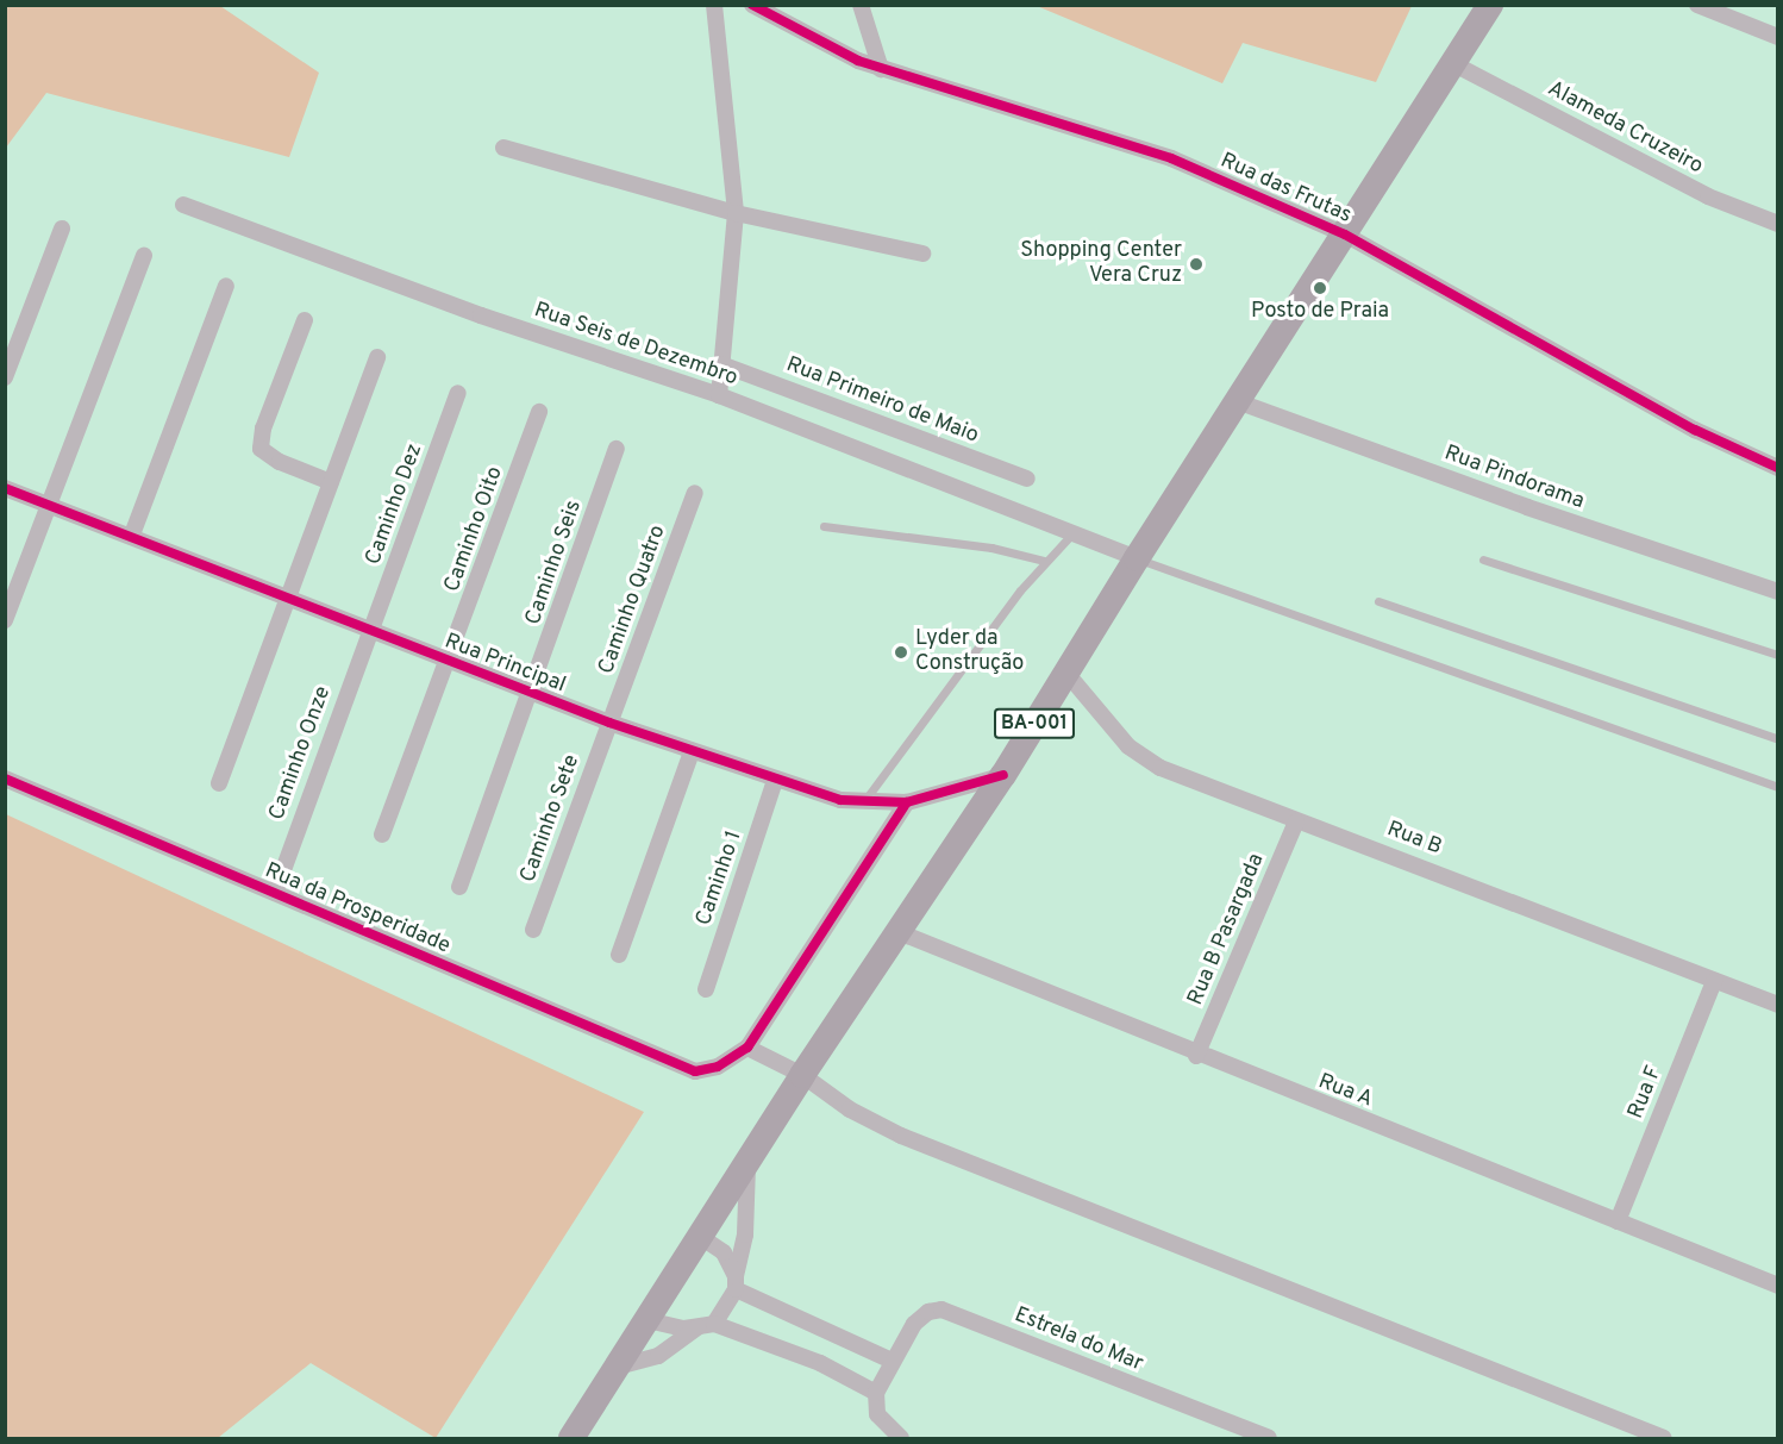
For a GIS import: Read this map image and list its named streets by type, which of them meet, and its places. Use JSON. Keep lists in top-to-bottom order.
{
  "streets": {
    "main road": ["BA-001"],
    "street": [
      "Alameda Cruzeiro",
      "Rua das Frutas",
      "Rua Seis de Dezembro",
      "Rua Primeiro de Maio",
      "Rua Pindorama",
      "Caminho Dez",
      "Caminho Oito",
      "Caminho Seis",
      "Caminho Quatro",
      "Rua Principal",
      "Caminho Onze",
      "Caminho Sete",
      "Rua B",
      "Caminho 1",
      "Rua da Prosperidade",
      "Rua B Pasargada",
      "Rua A",
      "Rua F",
      "Estrela do Mar"
    ]
  },
  "crossings": [
    ["Alameda Cruzeiro", "BA-001"],
    ["Rua das Frutas", "BA-001"],
    ["Rua Seis de Dezembro", "BA-001"],
    ["Rua Pindorama", "BA-001"],
    ["Caminho Dez", "Rua Principal"],
    ["Caminho Dez", "Caminho Onze"],
    ["Caminho Oito", "Rua Principal"],
    ["Caminho Seis", "Rua Principal"],
    ["Caminho Quatro", "Rua Principal"],
    ["Caminho Quatro", "Caminho Sete"],
    ["Rua Principal", "BA-001"],
    ["Rua Principal", "Caminho Onze"],
    ["Rua Principal", "Caminho Sete"],
    ["Rua Principal", "Caminho 1"],
    ["BA-001", "Rua B"],
    ["BA-001", "Rua A"],
    ["Caminho Onze", "Rua da Prosperidade"],
    ["Rua B", "Rua B Pasargada"],
    ["Rua B", "Rua F"],
    ["Rua B Pasargada", "Rua A"],
    ["Rua A", "Rua F"]
  ],
  "places": ["Shopping Center Vera Cruz", "Posto de Praia", "Lyder da Construção"]
}
